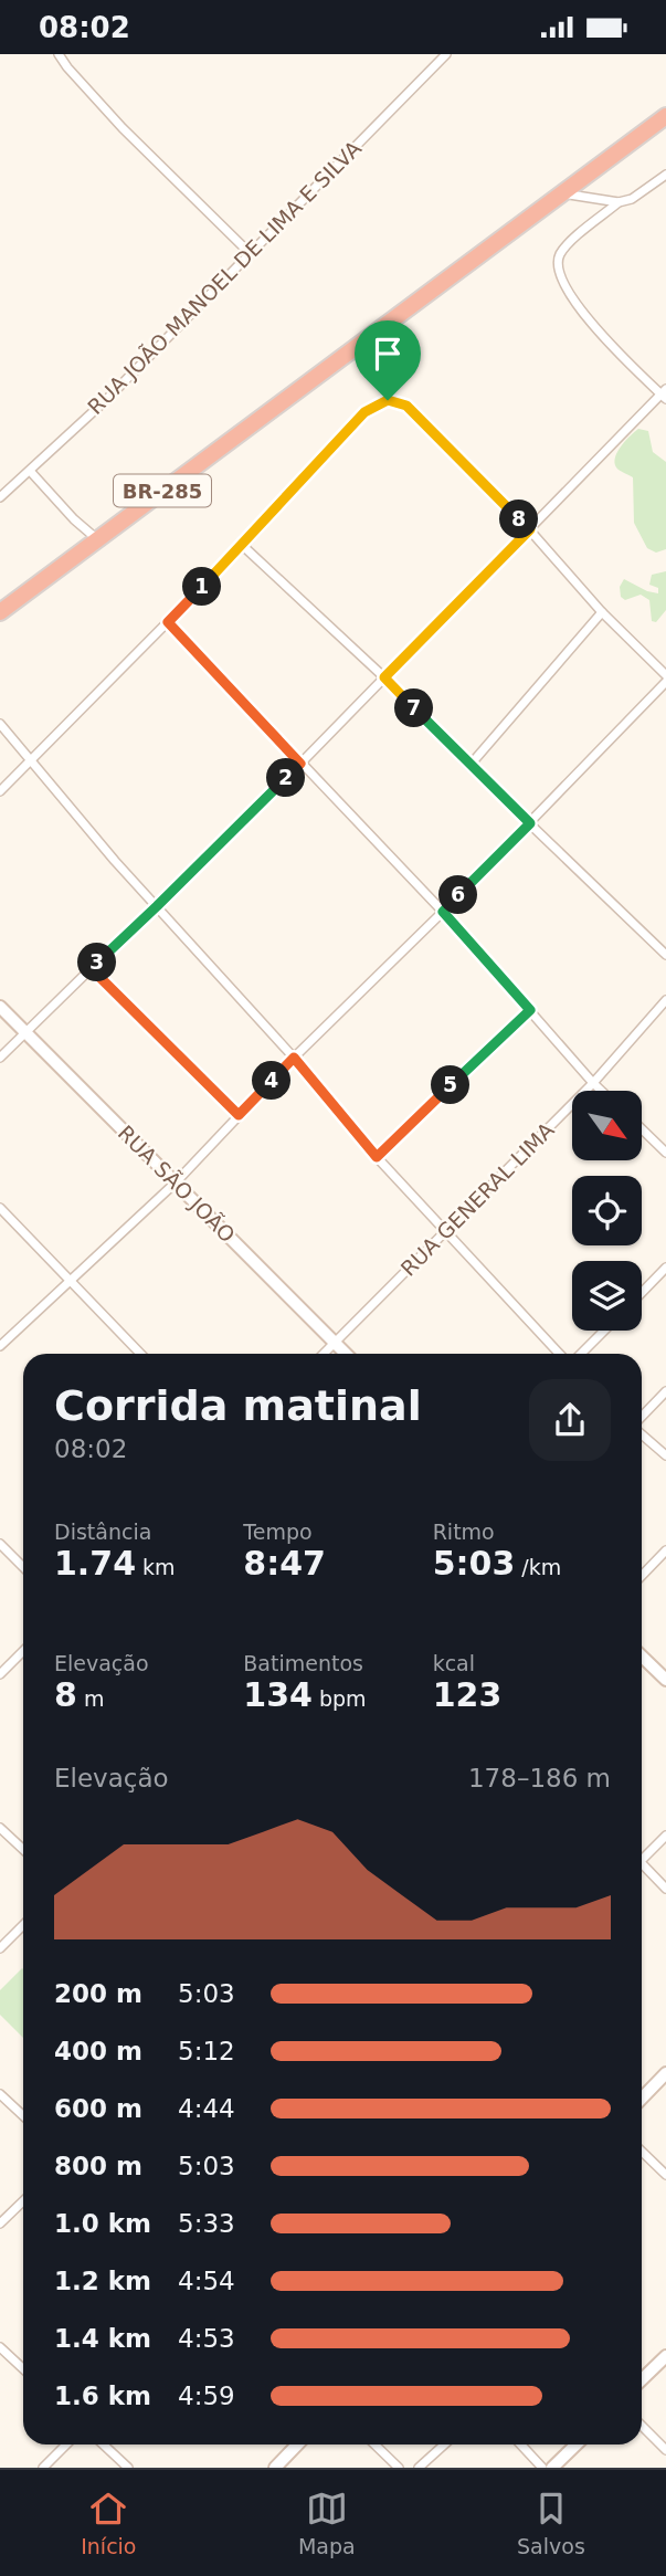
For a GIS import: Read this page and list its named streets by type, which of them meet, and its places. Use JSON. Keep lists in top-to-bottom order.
{
  "streets": {
    "highway": ["BR-285"],
    "main road": ["RUA SÃO JOÃO"],
    "street": ["RUA JOÃO MANOEL DE LIMA E SILVA", "RUA GENERAL LIMA"]
  },
  "crossings": [
    ["RUA SÃO JOÃO", "RUA GENERAL LIMA"]
  ],
  "north": "bottom right",
  "page": {
    "status": "08:02",
    "pins": [
      "8",
      "1",
      "7",
      "2",
      "6",
      "3",
      "4",
      "5"
    ],
    "heading": ["Corrida matinal", "08:02"],
    "stats": [
      ["Distância", "1.74 km"],
      ["Tempo", "8:47"],
      ["Ritmo", "5:03 /km"],
      ["Elevação", "8 m"],
      ["Batimentos", "134 bpm"],
      ["kcal", "123"]
    ],
    "chart": ["Elevação", "178–186 m"],
    "list": [
      {
        "name": "200 m",
        "note": "5:03"
      },
      {
        "name": "400 m",
        "note": "5:12"
      },
      {
        "name": "600 m",
        "note": "4:44"
      },
      {
        "name": "800 m",
        "note": "5:03"
      },
      {
        "name": "1.0 km",
        "note": "5:33"
      },
      {
        "name": "1.2 km",
        "note": "4:54"
      },
      {
        "name": "1.4 km",
        "note": "4:53"
      },
      {
        "name": "1.6 km",
        "note": "4:59"
      }
    ],
    "tabs": ["Início", "Mapa", "Salvos"]
  }
}
